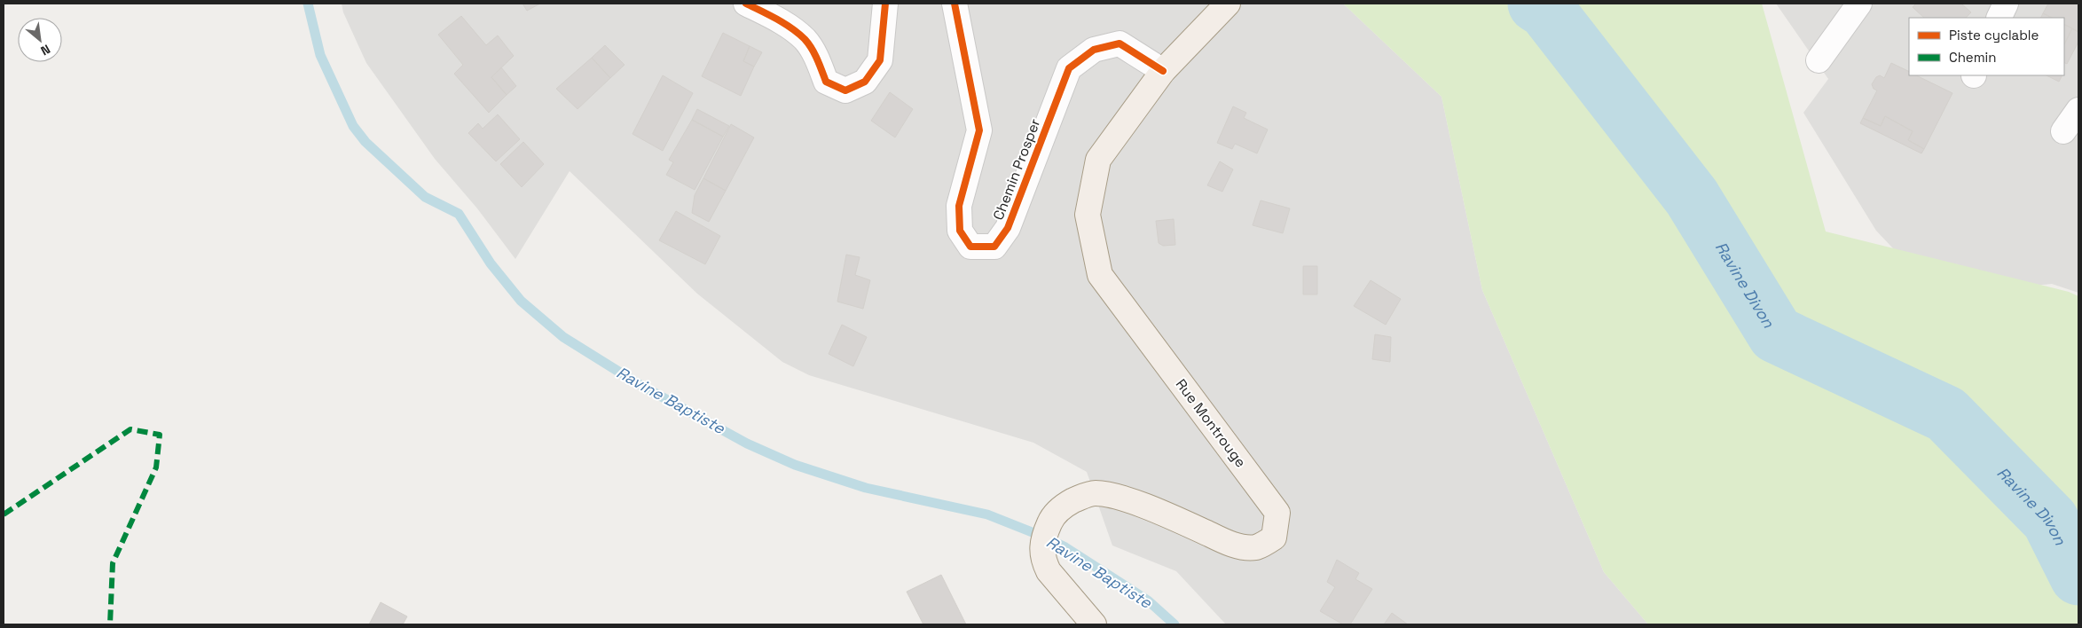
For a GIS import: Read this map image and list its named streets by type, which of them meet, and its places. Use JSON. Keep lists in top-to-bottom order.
{
  "streets": {
    "main road": ["Rue Montrouge"],
    "street": ["Chemin Prosper"]
  },
  "crossings": [
    ["Chemin Prosper", "Rue Montrouge"]
  ],
  "water": ["Ravine Divon", "Ravine Baptiste"],
  "legend": ["Piste cyclable", "Chemin"],
  "north": "bottom right"
}
